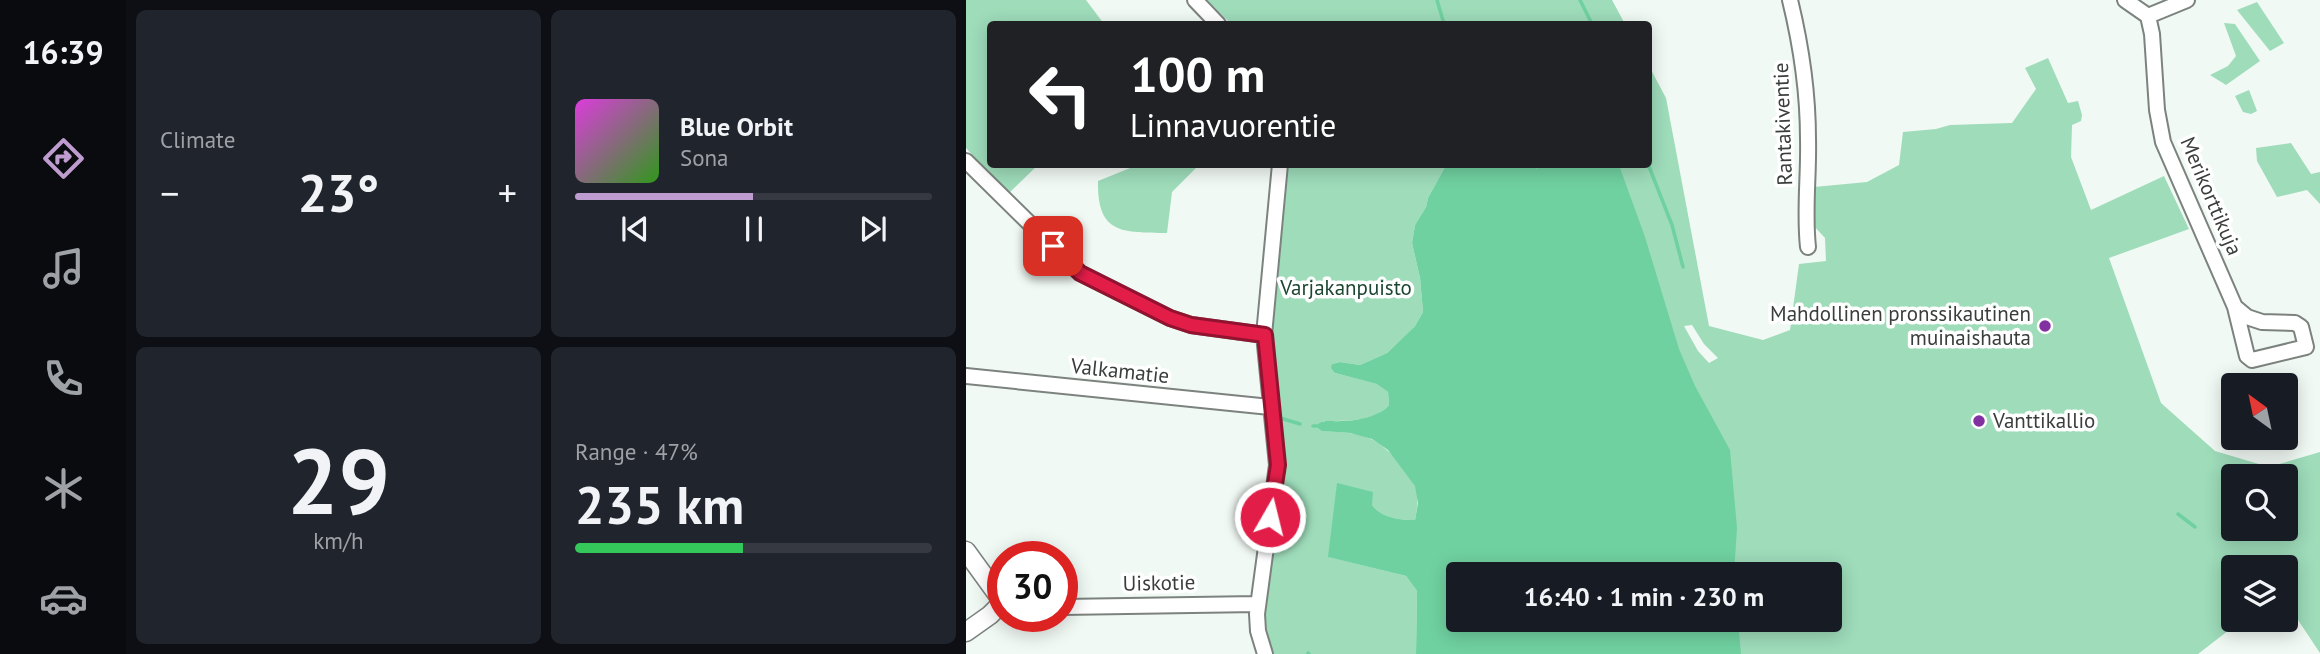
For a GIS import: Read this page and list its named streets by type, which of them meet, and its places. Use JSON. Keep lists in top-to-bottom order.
{
  "streets": {
    "street": [
      "Rantakiventie",
      "Merikorttikuja",
      "Valkamatie",
      "Uiskotie"
    ]
  },
  "parks": ["Varjakanpuisto"],
  "places": ["Mahdollinen pronssikautinen muinaishauta", "Vanttikallio"],
  "north": "top left",
  "page": {
    "tabs": "16:39",
    "tile": [
      "Climate",
      ["29", "km/h"],
      ["Range · 47%", "235 km"]
    ],
    "turn": ["100 m", "Linnavuorentie"],
    "song": ["Blue Orbit", "Sona"],
    "heat": ["−", "23°", "+"],
    "limit": "30",
    "trip": "16:40 · 1 min · 230 m"
  }
}
